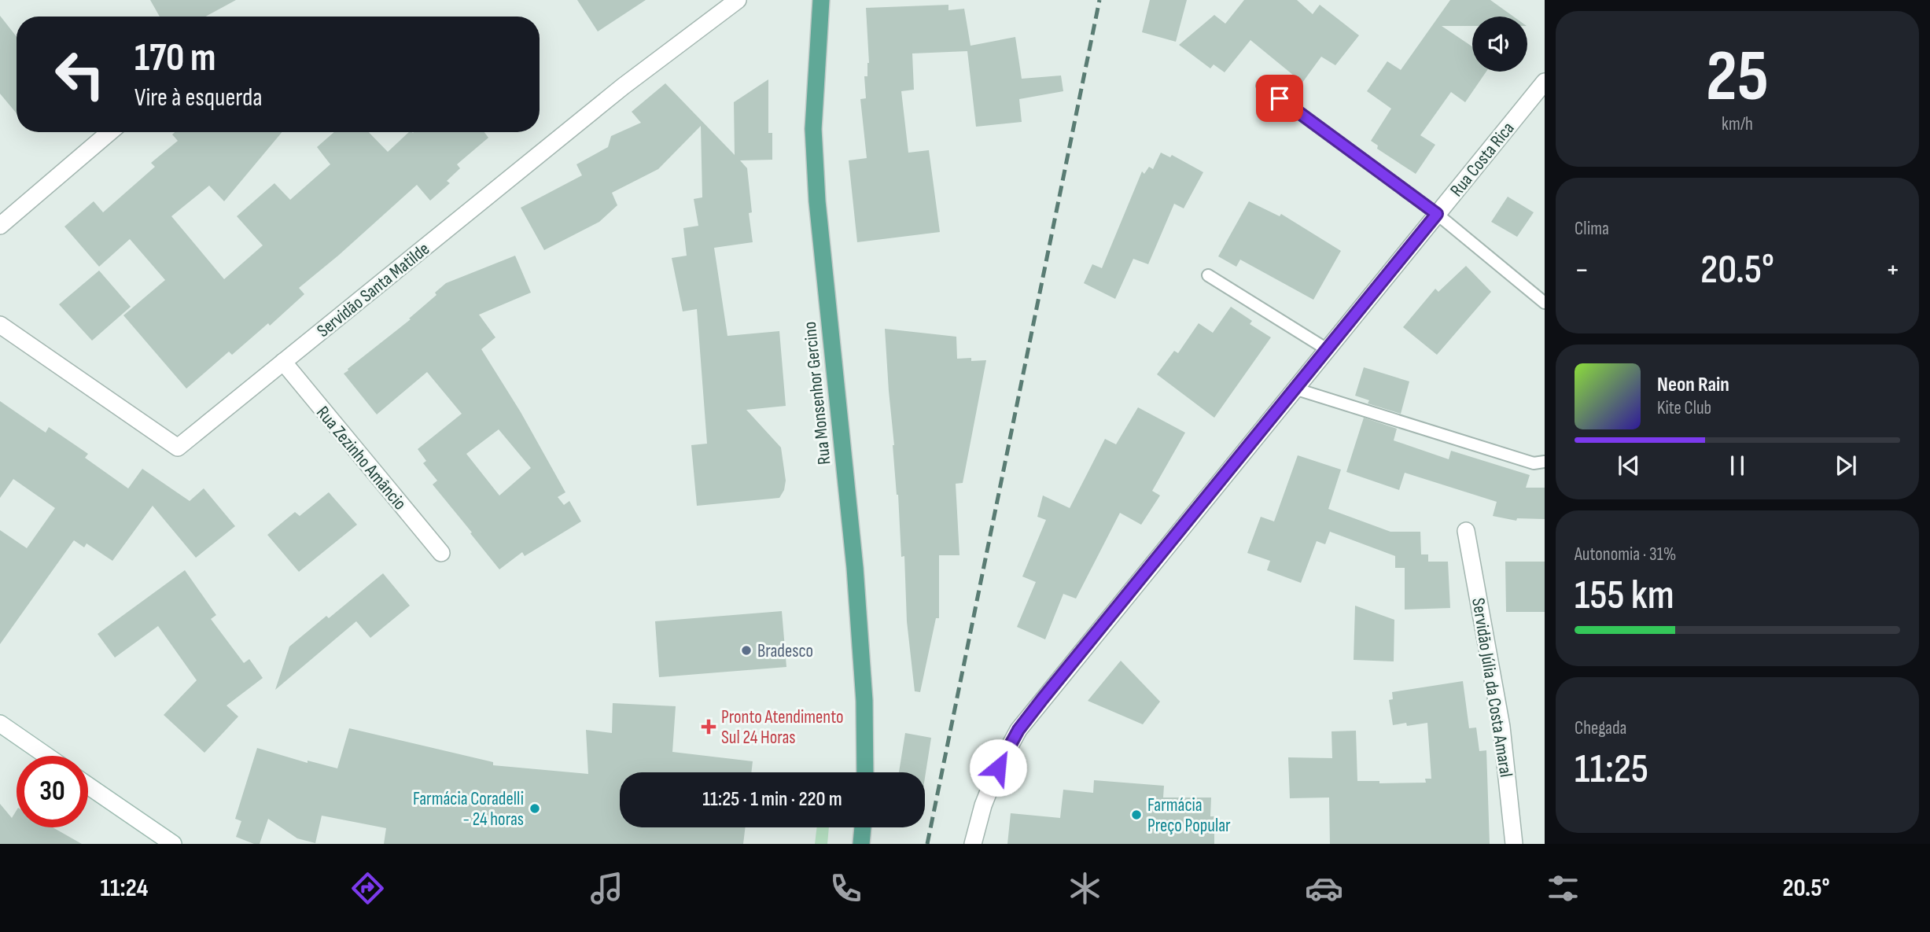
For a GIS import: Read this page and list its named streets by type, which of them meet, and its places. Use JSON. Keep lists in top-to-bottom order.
{
  "streets": {
    "main road": ["Rua Monsenhor Gercino"],
    "street": [
      "Rua Costa Rica",
      "Servidão Santa Matilde",
      "Rua Zezinho Amâncio",
      "Servidão Júlia da Costa Amaral"
    ]
  },
  "crossings": [
    ["Servidão Santa Matilde", "Rua Zezinho Amâncio"]
  ],
  "places": {
    "other": ["Bradesco", "Farmácia Coradelli - 24 horas", "Farmácia Preço Popular"],
    "health": ["Pronto Atendimento Sul 24 Horas"]
  },
  "page": {
    "tile": [
      ["25", "km/h"],
      "Clima",
      ["Autonomia · 31%", "155 km"],
      ["Chegada", "11:25"]
    ],
    "turn": ["170 m", "Vire à esquerda"],
    "heat": ["−", "20.5°", "+"],
    "song": ["Neon Rain", "Kite Club"],
    "limit": "30",
    "trip": "11:25 · 1 min · 220 m",
    "tabs": ["11:24", "20.5°"]
  }
}
